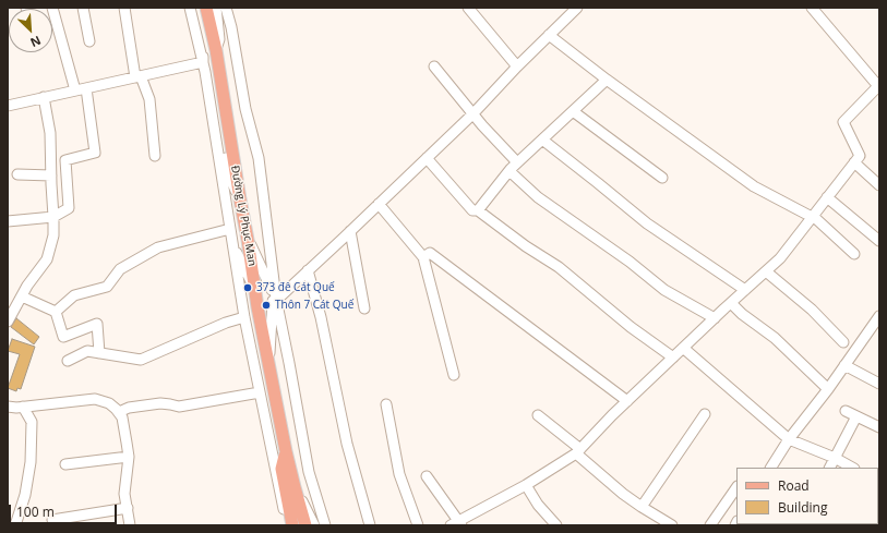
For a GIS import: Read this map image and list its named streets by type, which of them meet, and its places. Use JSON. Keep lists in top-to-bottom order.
{
  "streets": {
    "main road": ["Đường Lý Phục Man"]
  },
  "places": ["373 đê Cát Quế", "Thôn 7 Cát Quế"],
  "legend": ["Road", "Building"],
  "scale_bar": "100 m",
  "north": "bottom right"
}
